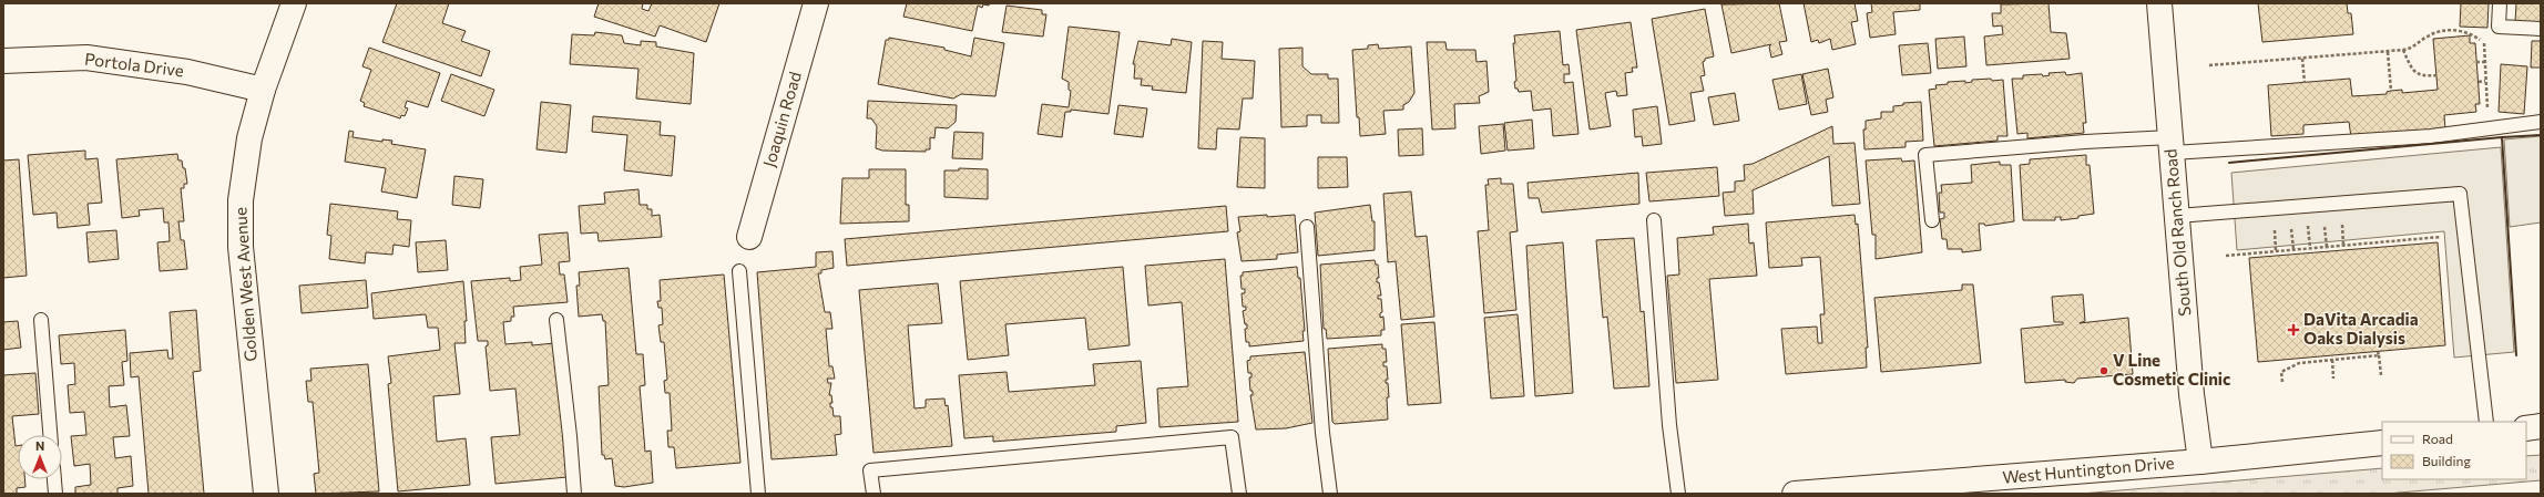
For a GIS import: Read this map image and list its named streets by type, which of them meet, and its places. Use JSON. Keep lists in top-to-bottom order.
{
  "streets": {
    "street": [
      "Portola Drive",
      "Joaquin Road",
      "South Old Ranch Road",
      "Golden West Avenue",
      "West Huntington Drive"
    ]
  },
  "crossings": [
    ["Portola Drive", "Golden West Avenue"],
    ["South Old Ranch Road", "West Huntington Drive"]
  ],
  "places": {
    "health": ["DaVita Arcadia Oaks Dialysis"],
    "other": ["V Line Cosmetic Clinic"]
  },
  "legend": ["Road", "Building"],
  "north": "top"
}
